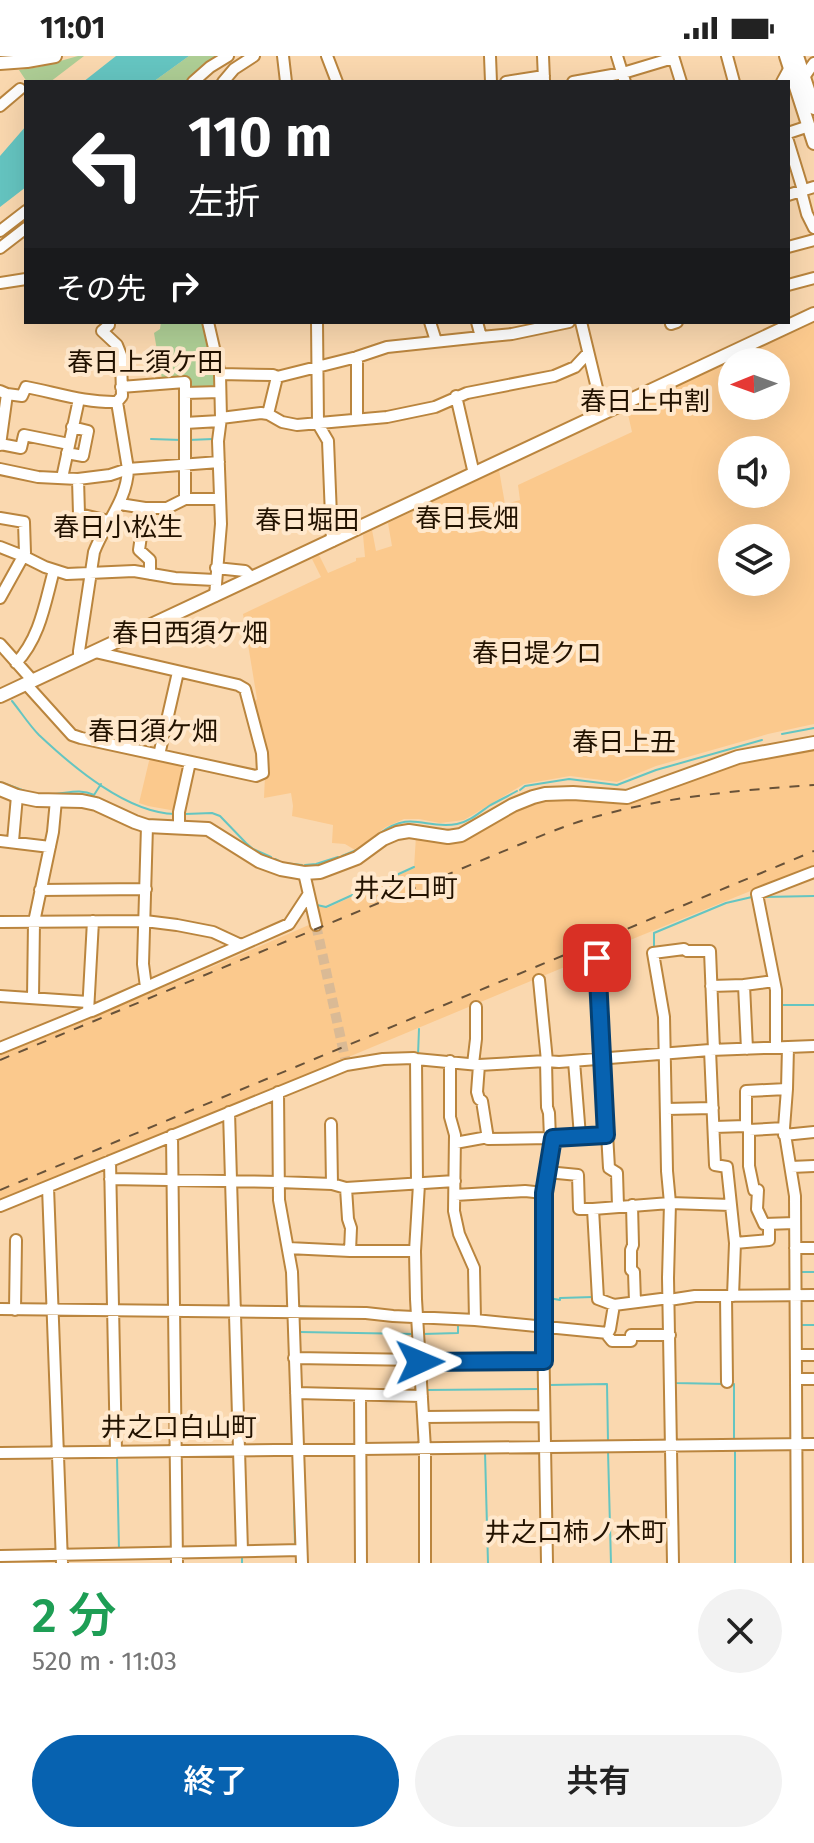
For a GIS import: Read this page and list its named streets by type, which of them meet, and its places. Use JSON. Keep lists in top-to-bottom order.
{
  "districts": [
    "春日上須ケ田",
    "春日上中割",
    "春日長畑",
    "春日堀田",
    "春日小松生",
    "春日西須ケ畑",
    "春日堤クロ",
    "春日須ケ畑",
    "春日上丑",
    "井之口町",
    "井之口白山町",
    "井之口柿ノ木町"
  ],
  "north": "left",
  "page": {
    "status": "11:01",
    "turn": ["110 m", "左折"],
    "then": "その先",
    "heading": ["2 分", "520 m · 11:03"],
    "buttons": ["終了", "共有"]
  }
}
